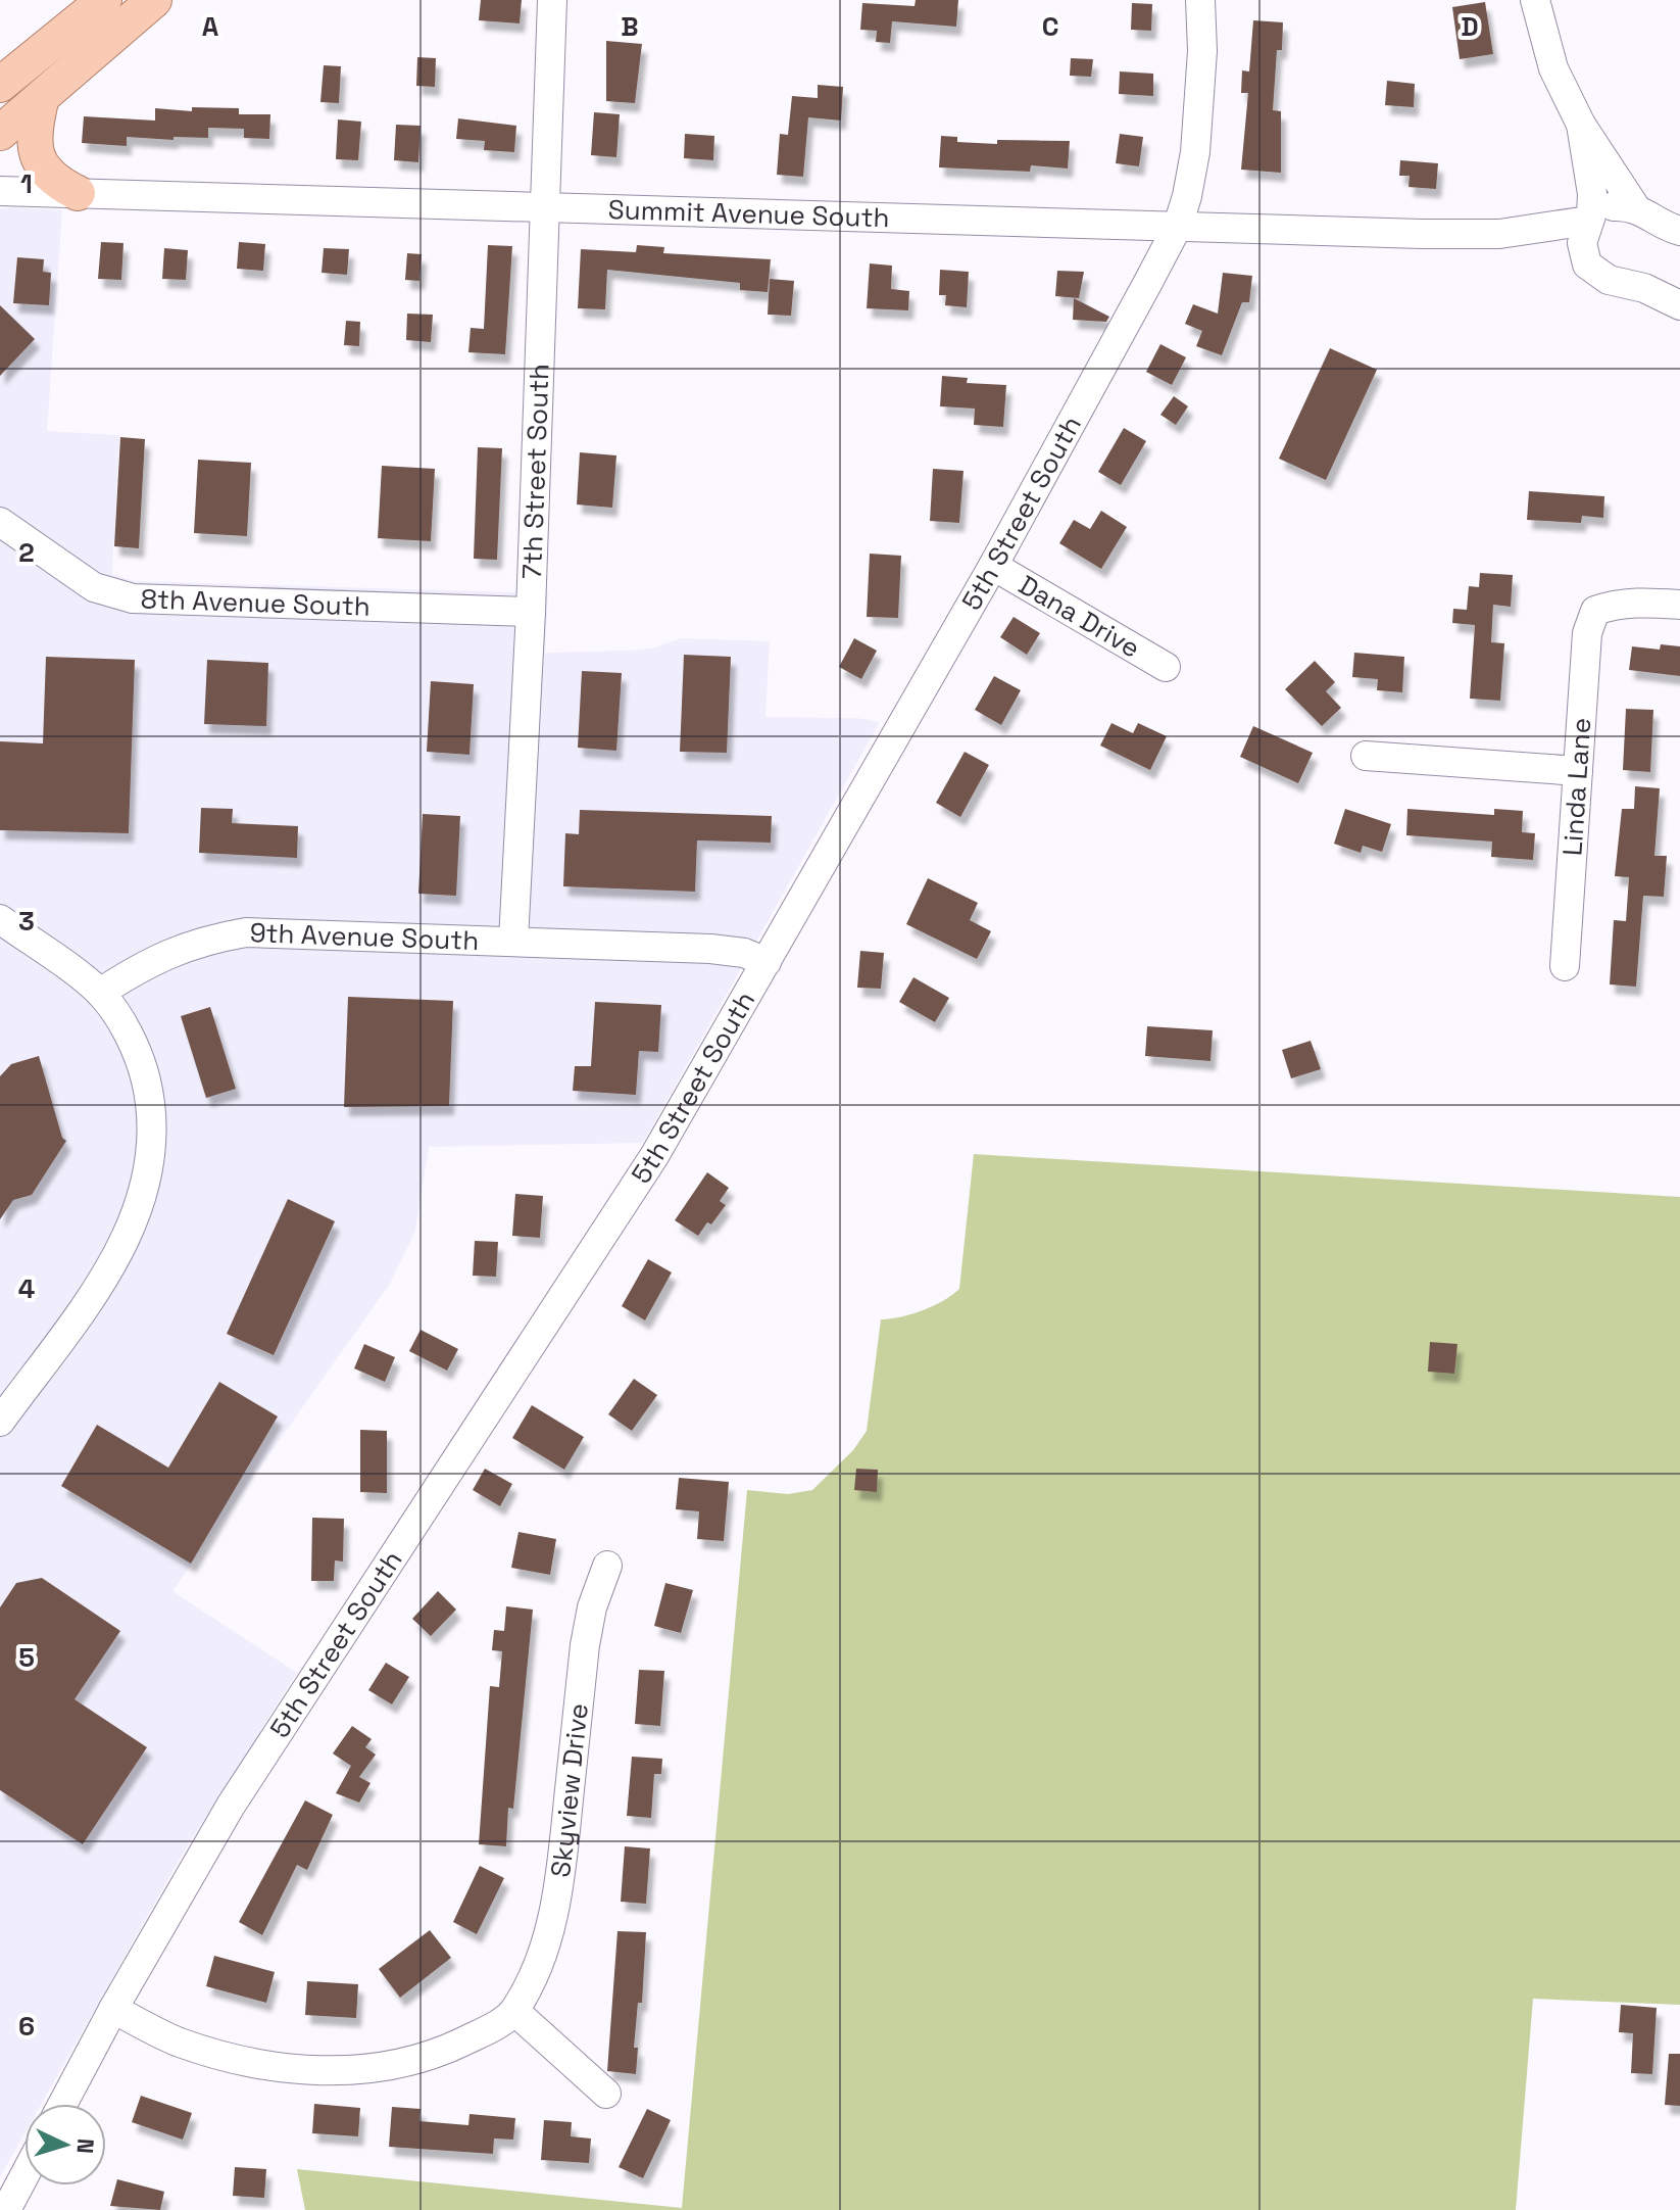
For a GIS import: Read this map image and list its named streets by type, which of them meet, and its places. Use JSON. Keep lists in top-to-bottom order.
{
  "streets": {
    "street": [
      "Summit Avenue South",
      "7th Street South",
      "5th Street South",
      "8th Avenue South",
      "Dana Drive",
      "Linda Lane",
      "9th Avenue South",
      "Skyview Drive"
    ]
  },
  "crossings": [
    ["Summit Avenue South", "7th Street South"],
    ["Summit Avenue South", "5th Street South"],
    ["7th Street South", "8th Avenue South"],
    ["7th Street South", "9th Avenue South"],
    ["5th Street South", "Dana Drive"],
    ["5th Street South", "9th Avenue South"]
  ],
  "north": "right",
  "grid": {
    "columns": [
      "A",
      "B",
      "C",
      "D"
    ],
    "rows": [
      "1",
      "2",
      "3",
      "4",
      "5",
      "6"
    ]
  }
}
